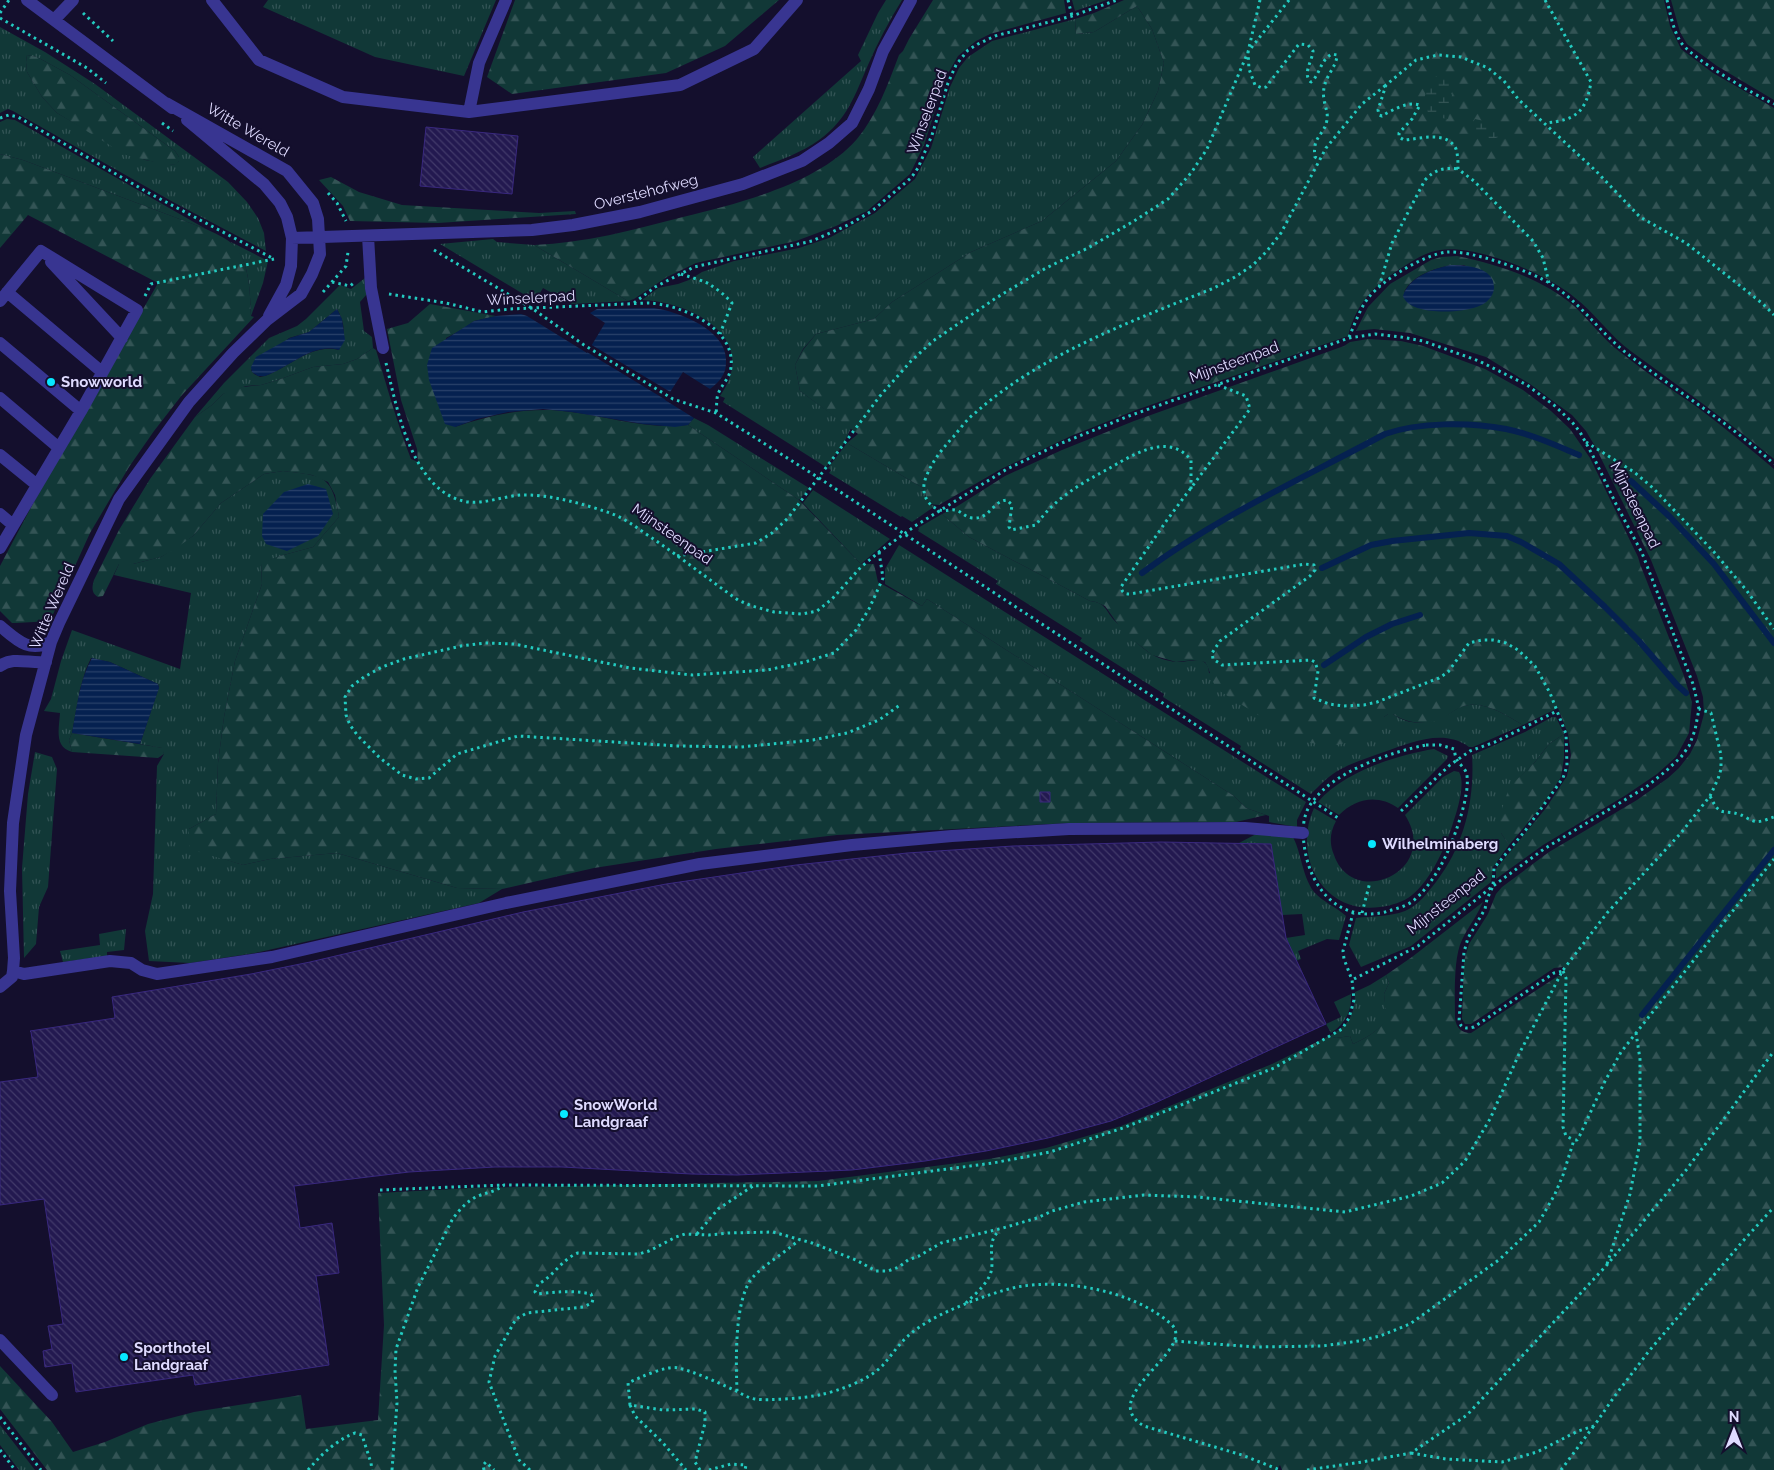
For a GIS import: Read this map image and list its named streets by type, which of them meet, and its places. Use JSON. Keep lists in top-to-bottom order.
{
  "streets": {
    "street": ["Witte Wereld", "Overstehofweg"],
    "path": ["Winselerpad", "Mijnsteenpad"]
  },
  "crossings": [
    ["Witte Wereld", "Overstehofweg"]
  ],
  "places": [
    "Snowworld",
    "Wilhelminaberg",
    "SnowWorld Landgraaf",
    "Sporthotel Landgraaf"
  ],
  "north": "top"
}
